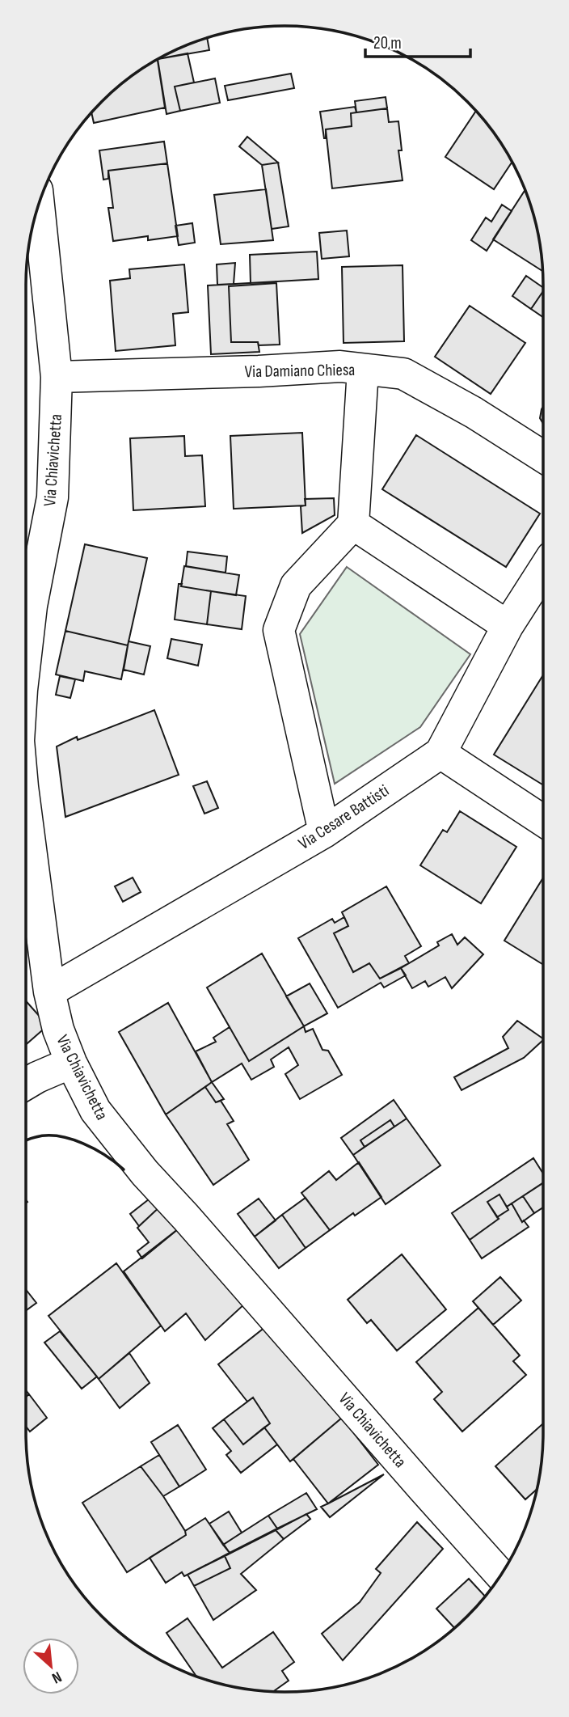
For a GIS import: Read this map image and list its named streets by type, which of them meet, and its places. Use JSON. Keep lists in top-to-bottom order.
{
  "streets": {
    "street": ["Via Damiano Chiesa", "Via Chiavichetta", "Via Cesare Battisti"]
  },
  "crossings": [
    ["Via Damiano Chiesa", "Via Chiavichetta"],
    ["Via Chiavichetta", "Via Cesare Battisti"]
  ],
  "scale_bar": "20 m",
  "north": "bottom right"
}
